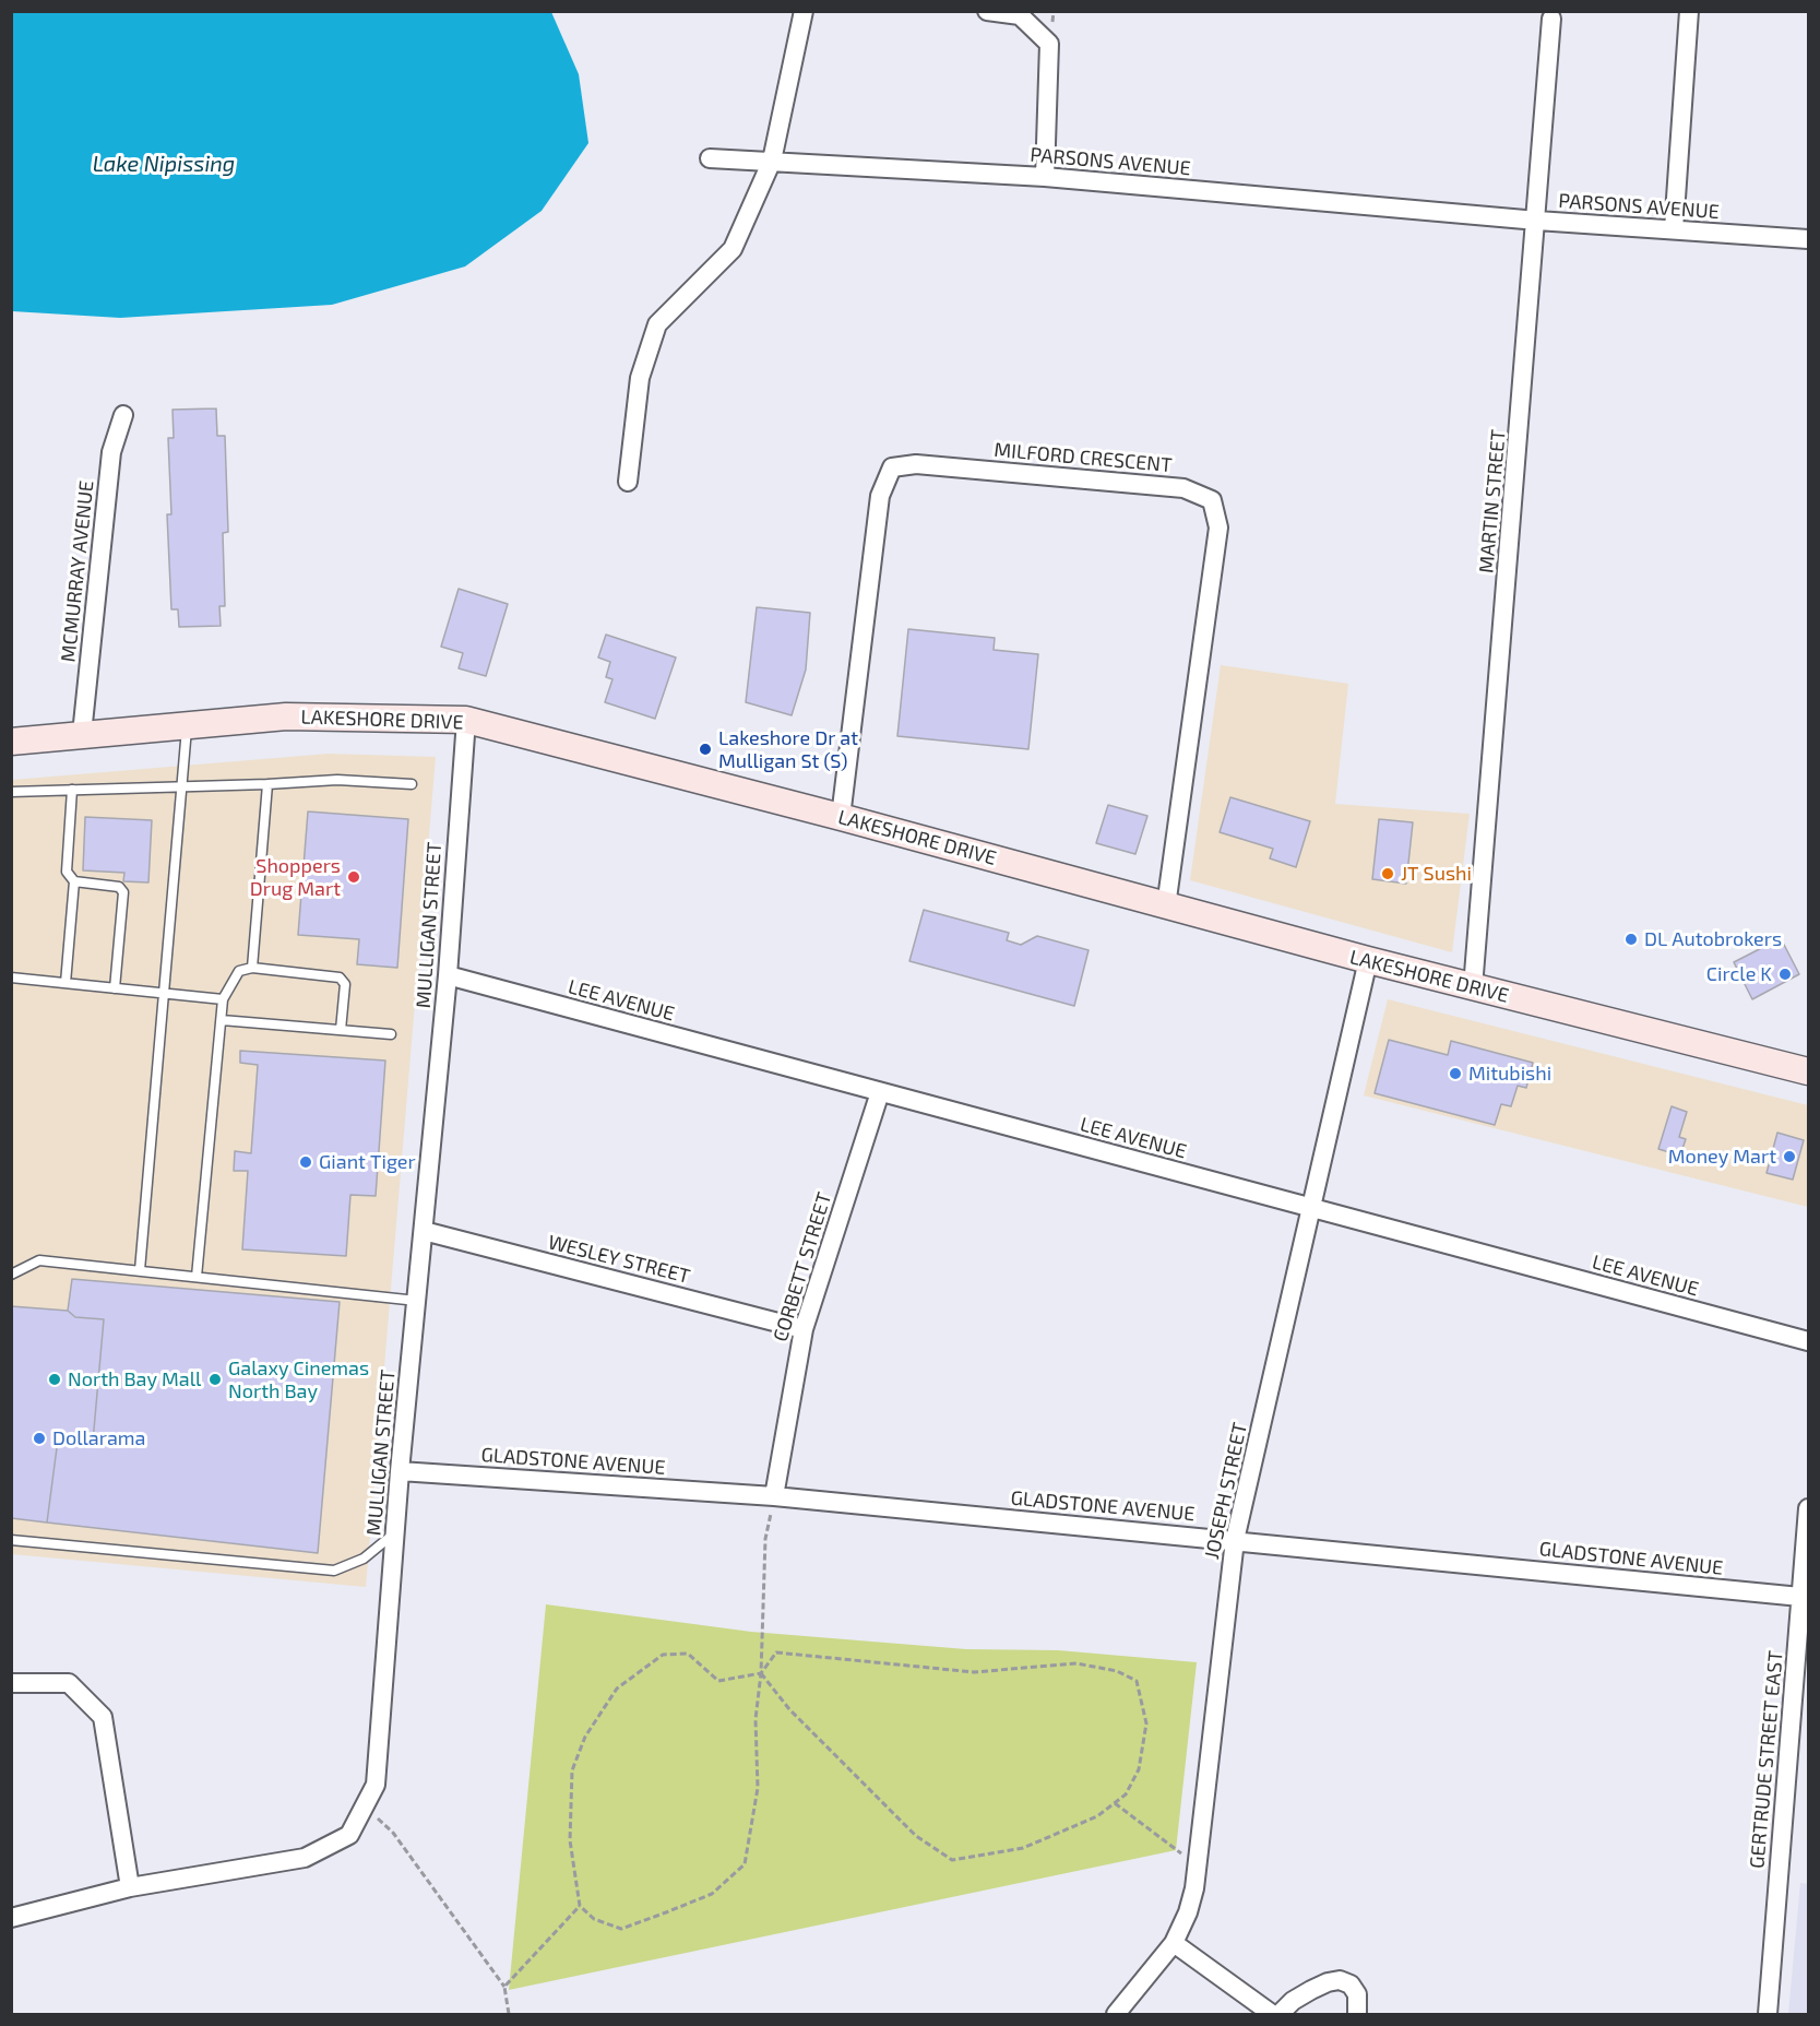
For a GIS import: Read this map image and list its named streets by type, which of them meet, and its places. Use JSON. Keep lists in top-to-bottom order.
{
  "streets": {
    "main road": ["LAKESHORE DRIVE"],
    "street": [
      "PARSONS AVENUE",
      "MILFORD CRESCENT",
      "MARTIN STREET",
      "MCMURRAY AVENUE",
      "MULLIGAN STREET",
      "LEE AVENUE",
      "WESLEY STREET",
      "CORBETT STREET",
      "GLADSTONE AVENUE",
      "JOSEPH STREET",
      "GERTRUDE STREET EAST"
    ]
  },
  "crossings": [
    ["PARSONS AVENUE", "MARTIN STREET"],
    ["MILFORD CRESCENT", "LAKESHORE DRIVE"],
    ["MARTIN STREET", "LAKESHORE DRIVE"],
    ["MCMURRAY AVENUE", "LAKESHORE DRIVE"],
    ["LAKESHORE DRIVE", "MULLIGAN STREET"],
    ["LAKESHORE DRIVE", "JOSEPH STREET"],
    ["MULLIGAN STREET", "LEE AVENUE"],
    ["MULLIGAN STREET", "WESLEY STREET"],
    ["MULLIGAN STREET", "GLADSTONE AVENUE"],
    ["LEE AVENUE", "CORBETT STREET"],
    ["LEE AVENUE", "JOSEPH STREET"],
    ["WESLEY STREET", "CORBETT STREET"],
    ["CORBETT STREET", "GLADSTONE AVENUE"],
    ["GLADSTONE AVENUE", "JOSEPH STREET"],
    ["GLADSTONE AVENUE", "GERTRUDE STREET EAST"]
  ],
  "water": ["Lake Nipissing"],
  "places": [
    "Lakeshore Dr at Mulligan St (S)",
    "JT Sushi",
    "Shoppers Drug Mart",
    "DL Autobrokers",
    "Circle K",
    "Mitubishi",
    "Money Mart",
    "Giant Tiger",
    "North Bay Mall",
    "Galaxy Cinemas North Bay",
    "Dollarama"
  ]
}
